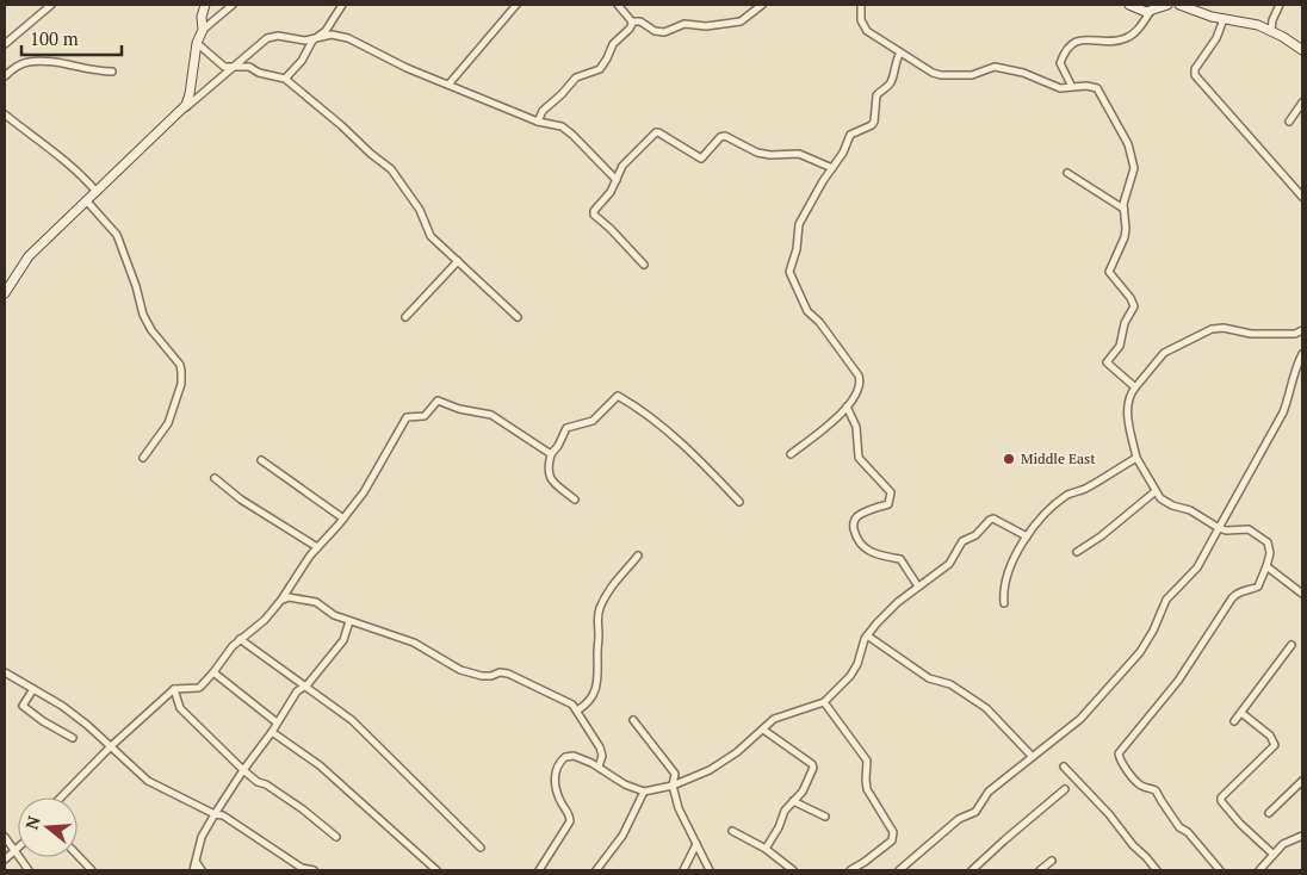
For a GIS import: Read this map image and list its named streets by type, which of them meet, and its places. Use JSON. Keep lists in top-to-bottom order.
{
  "places": ["Middle East"],
  "scale_bar": "100 m",
  "north": "left"
}
